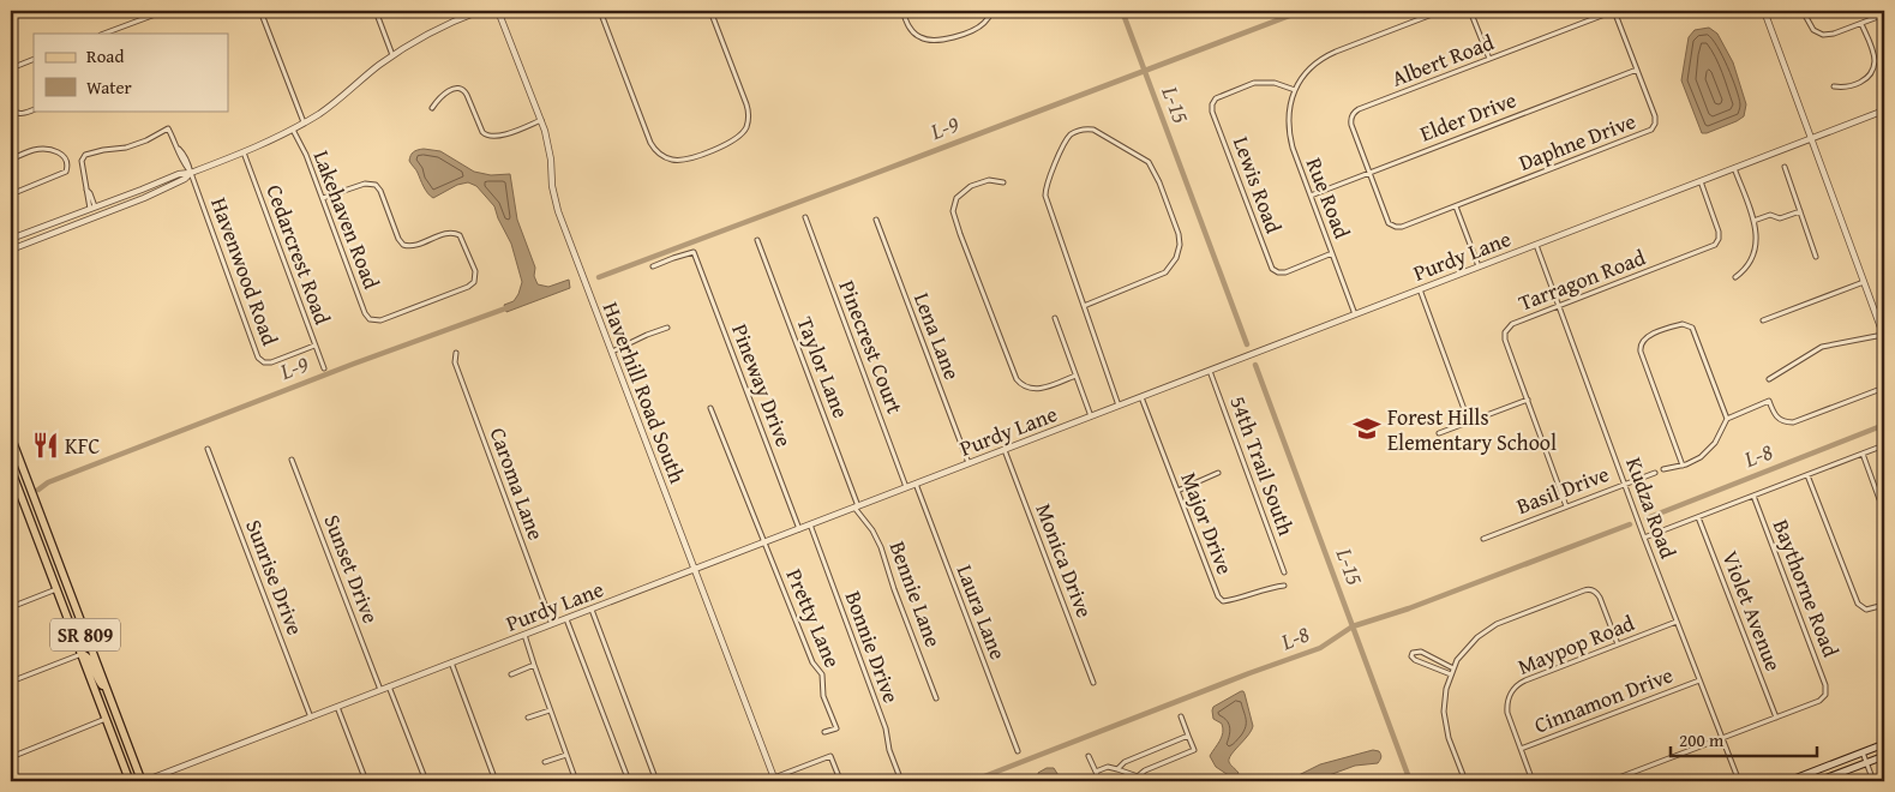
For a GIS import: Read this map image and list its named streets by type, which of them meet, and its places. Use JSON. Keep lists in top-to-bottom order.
{
  "streets": {
    "main road": ["SR 809"],
    "street": [
      "Albert Road",
      "Elder Drive",
      "Daphne Drive",
      "Lewis Road",
      "Rue Road",
      "Lakehaven Road",
      "Cedarcrest Road",
      "Purdy Lane",
      "Havenwood Road",
      "Tarragon Road",
      "Lena Lane",
      "Pinecrest Court",
      "Taylor Lane",
      "Pineway Drive",
      "Haverhill Road South",
      "54th Trail South",
      "Caroma Lane",
      "Basil Drive",
      "Kudza Road",
      "Major Drive",
      "Monica Drive",
      "Sunset Drive",
      "Sunrise Drive",
      "Baythorne Road",
      "Bennie Lane",
      "Violet Avenue",
      "Laura Lane",
      "Pretty Lane",
      "Maypop Road",
      "Bonnie Drive",
      "Cinnamon Drive"
    ]
  },
  "crossings": [
    ["Albert Road", "Elder Drive"],
    ["Albert Road", "Daphne Drive"],
    ["Elder Drive", "Daphne Drive"],
    ["Elder Drive", "Rue Road"],
    ["Lewis Road", "Rue Road"],
    ["Rue Road", "Purdy Lane"],
    ["Cedarcrest Road", "Havenwood Road"],
    ["Purdy Lane", "Tarragon Road"],
    ["Purdy Lane", "Lena Lane"],
    ["Purdy Lane", "Pinecrest Court"],
    ["Purdy Lane", "Taylor Lane"],
    ["Purdy Lane", "Pineway Drive"],
    ["Purdy Lane", "Haverhill Road South"],
    ["Purdy Lane", "54th Trail South"],
    ["Purdy Lane", "Caroma Lane"],
    ["Purdy Lane", "Kudza Road"],
    ["Purdy Lane", "Major Drive"],
    ["Purdy Lane", "Monica Drive"],
    ["Purdy Lane", "Sunset Drive"],
    ["Purdy Lane", "Sunrise Drive"],
    ["Purdy Lane", "Bennie Lane"],
    ["Purdy Lane", "Laura Lane"],
    ["Purdy Lane", "Pretty Lane"],
    ["Purdy Lane", "SR 809"],
    ["Purdy Lane", "Bonnie Drive"],
    ["Tarragon Road", "Basil Drive"],
    ["Tarragon Road", "Kudza Road"],
    ["Taylor Lane", "Bennie Lane"],
    ["Basil Drive", "Kudza Road"],
    ["Kudza Road", "Maypop Road"],
    ["Kudza Road", "Cinnamon Drive"],
    ["Baythorne Road", "Violet Avenue"],
    ["Maypop Road", "Cinnamon Drive"]
  ],
  "water": ["L-15", "L-9", "L-8"],
  "places": {
    "school or university": ["Forest Hills Elementary School"],
    "restaurant": ["KFC"]
  },
  "legend": ["Road", "Water"],
  "scale_bar": "200 m"
}
